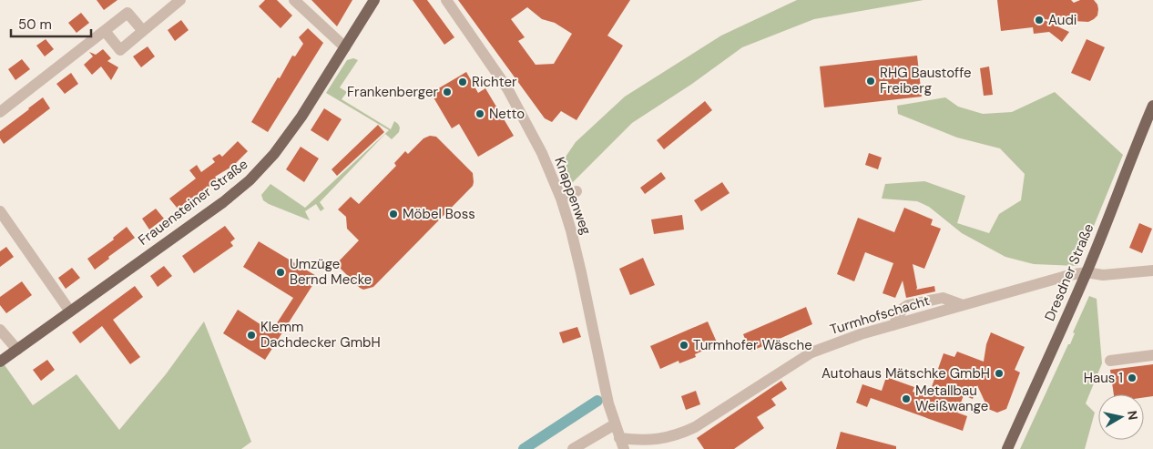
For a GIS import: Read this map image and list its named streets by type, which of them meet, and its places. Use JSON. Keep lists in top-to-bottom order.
{
  "streets": {
    "main road": ["Frauensteiner Straße", "Dresdner Straße"],
    "street": ["Knappenweg", "Turmhofschacht"]
  },
  "crossings": [
    ["Knappenweg", "Turmhofschacht"],
    ["Dresdner Straße", "Turmhofschacht"]
  ],
  "places": [
    "Audi",
    "RHG Baustoffe Freiberg",
    "Richter",
    "Frankenberger",
    "Netto",
    "Möbel Boss",
    "Umzüge Bernd Mecke",
    "Klemm Dachdecker GmbH",
    "Turmhofer Wäsche",
    "Autohaus Mätschke GmbH",
    "Haus 1",
    "Metallbau Weißwange"
  ],
  "scale_bar": "50 m",
  "north": "right"
}
